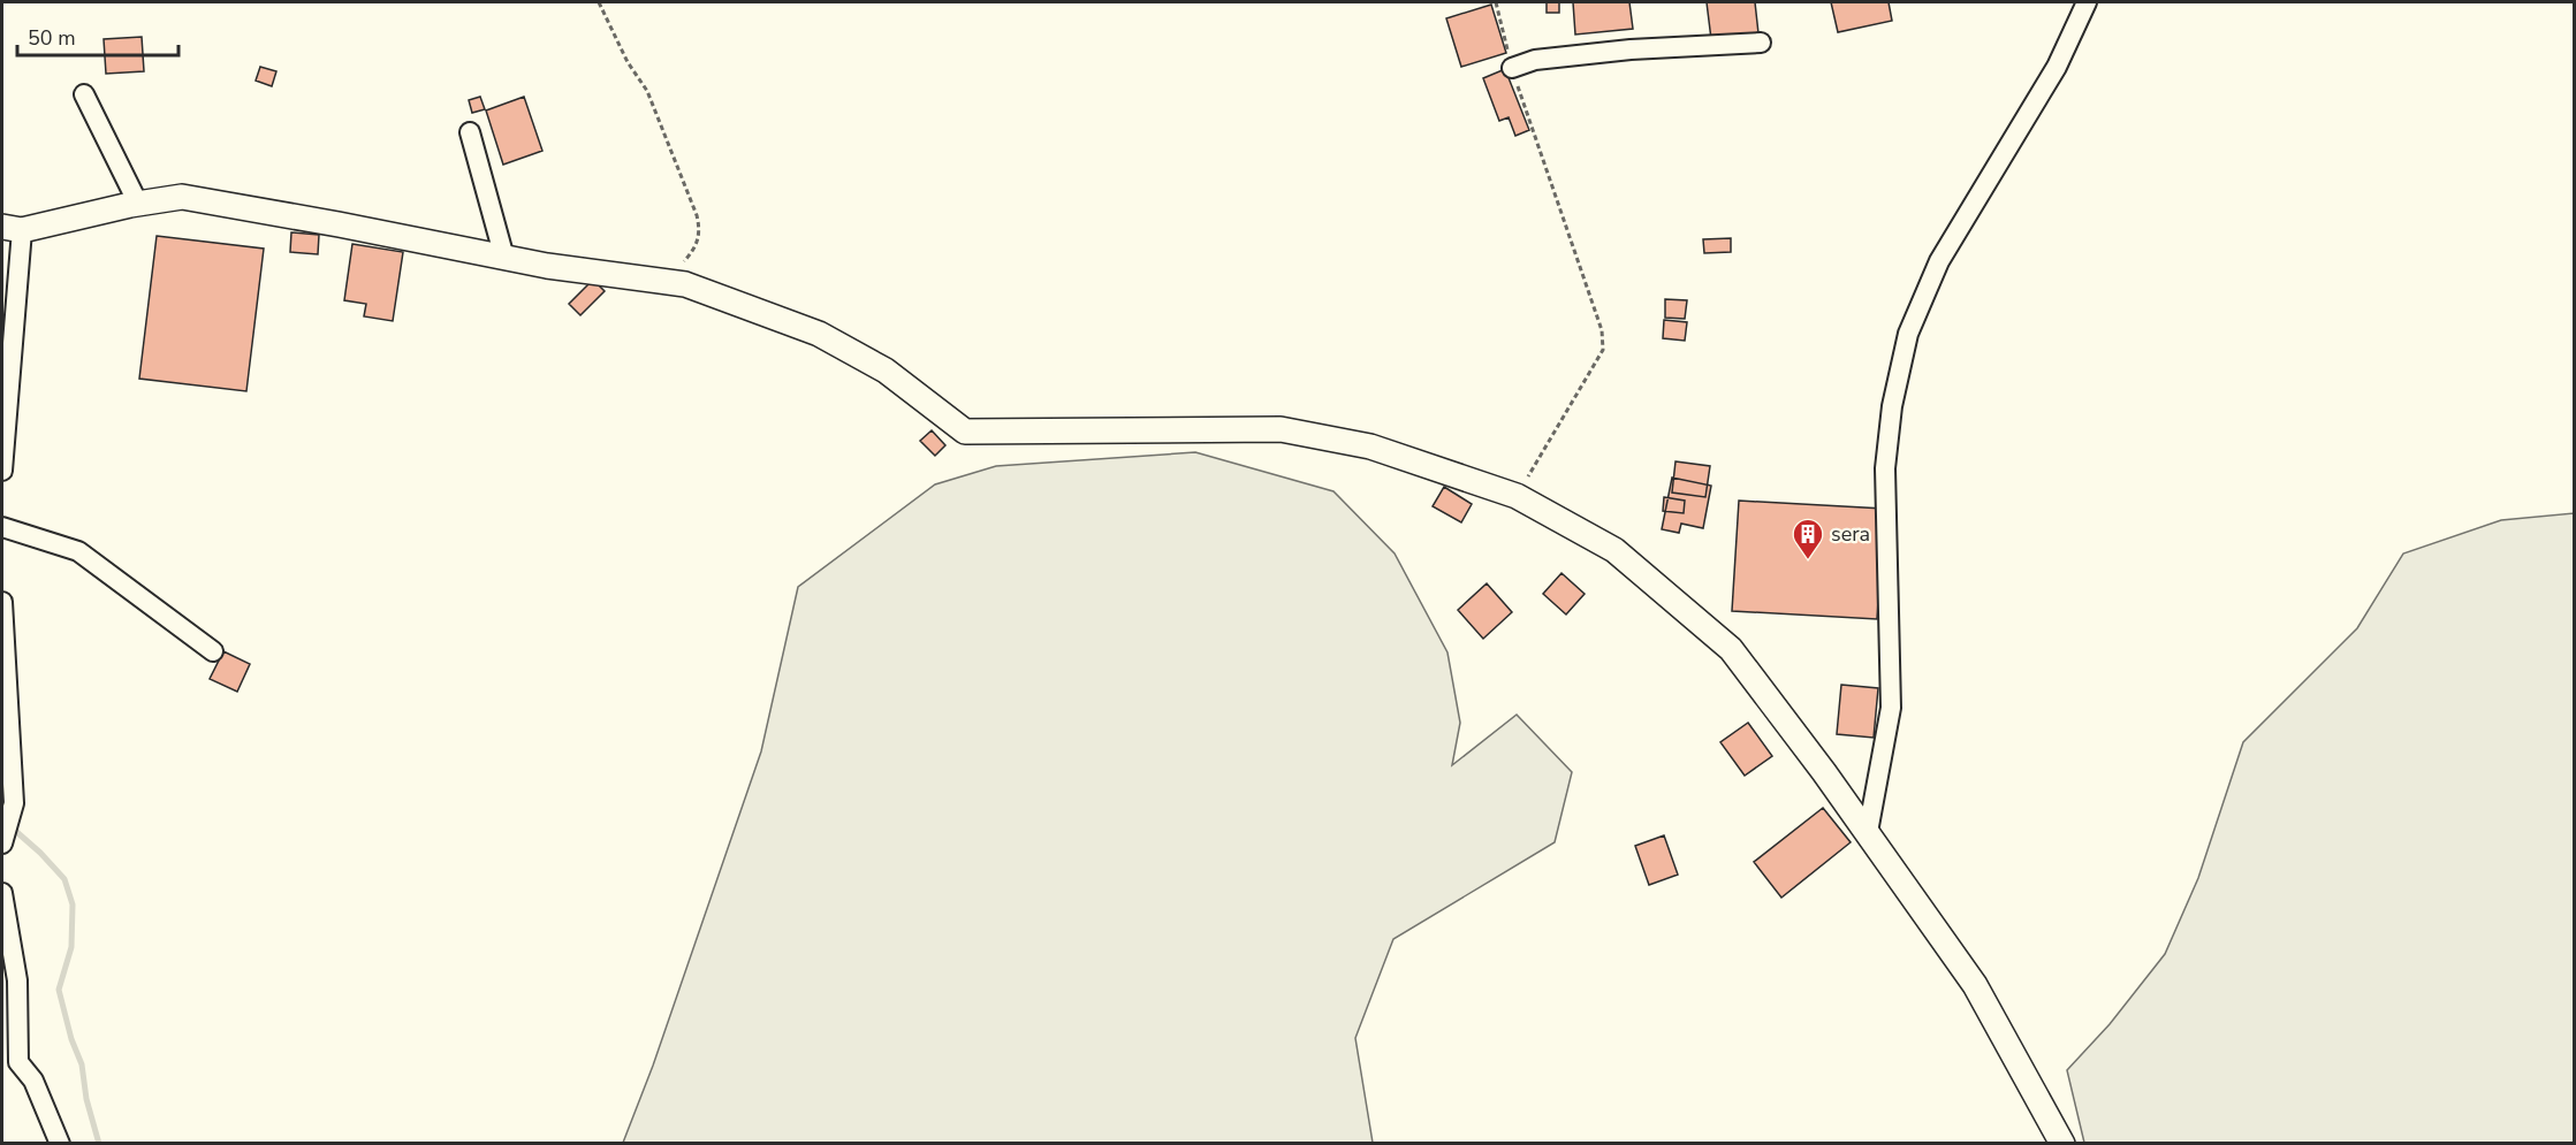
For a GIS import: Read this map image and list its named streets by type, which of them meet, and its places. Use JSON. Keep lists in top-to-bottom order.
{
  "places": {
    "building": ["sera"]
  },
  "scale_bar": "50 m"
}
